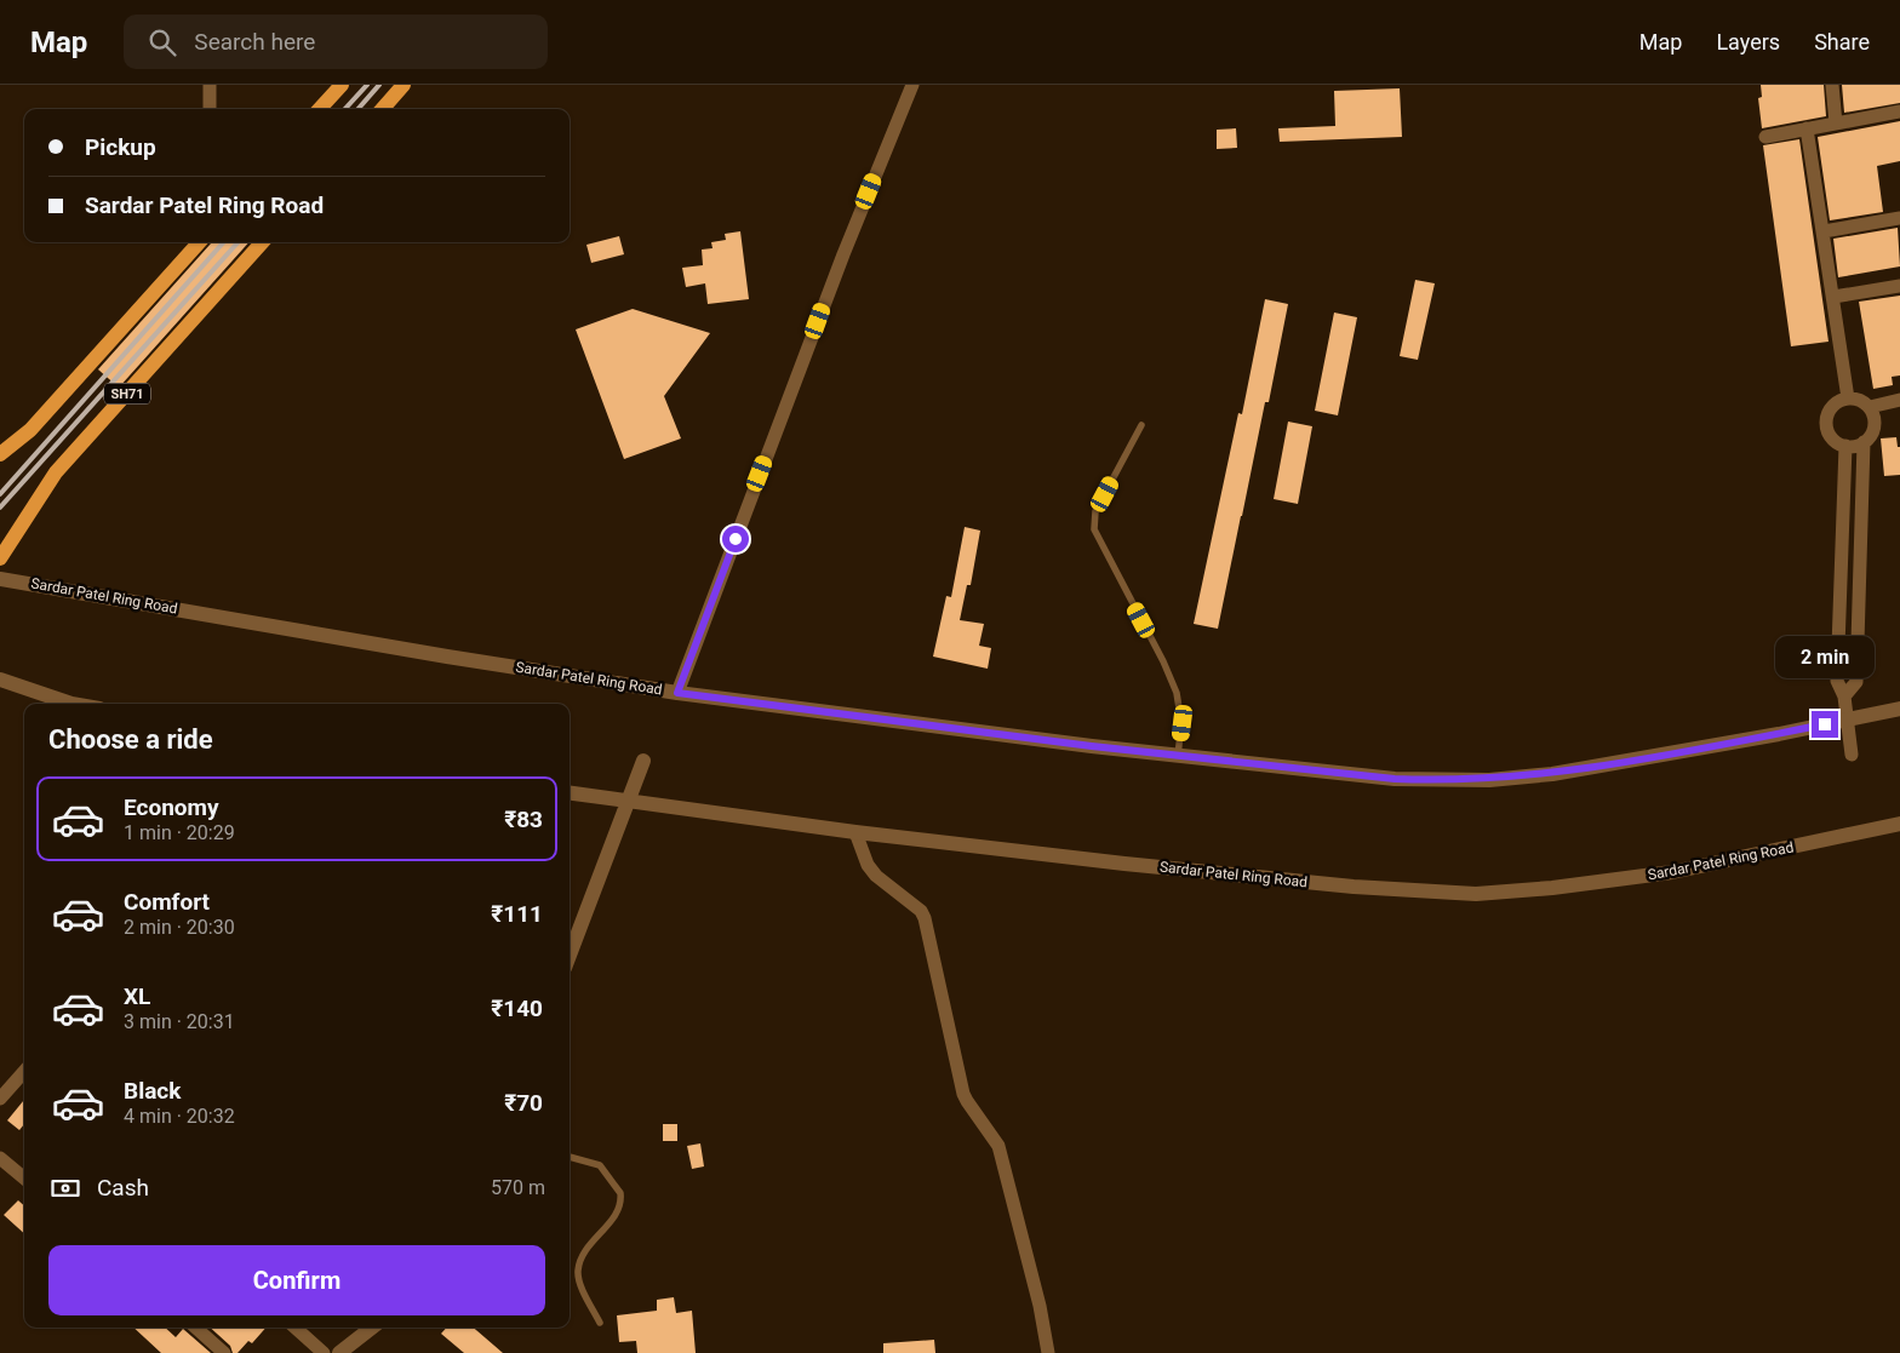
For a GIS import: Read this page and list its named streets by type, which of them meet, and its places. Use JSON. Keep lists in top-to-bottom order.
{
  "streets": {
    "main road": ["SH71"],
    "street": ["Sardar Patel Ring Road"]
  },
  "page": {
    "header": "Map",
    "search": "Search here",
    "nav": ["Map", "Layers", "Share"],
    "banner": ["Pickup", "Sardar Patel Ring Road"],
    "bubble": "2 min",
    "heading": "Choose a ride",
    "list": [
      {
        "name": "Economy",
        "note": "1 min · 20:29",
        "value": "₹83"
      },
      {
        "name": "Comfort",
        "note": "2 min · 20:30",
        "value": "₹111"
      },
      {
        "name": "XL",
        "note": "3 min · 20:31",
        "value": "₹140"
      },
      {
        "name": "Black",
        "note": "4 min · 20:32",
        "value": "₹70"
      }
    ],
    "pay": ["Cash", "570 m"],
    "buttons": "Confirm"
  }
}
